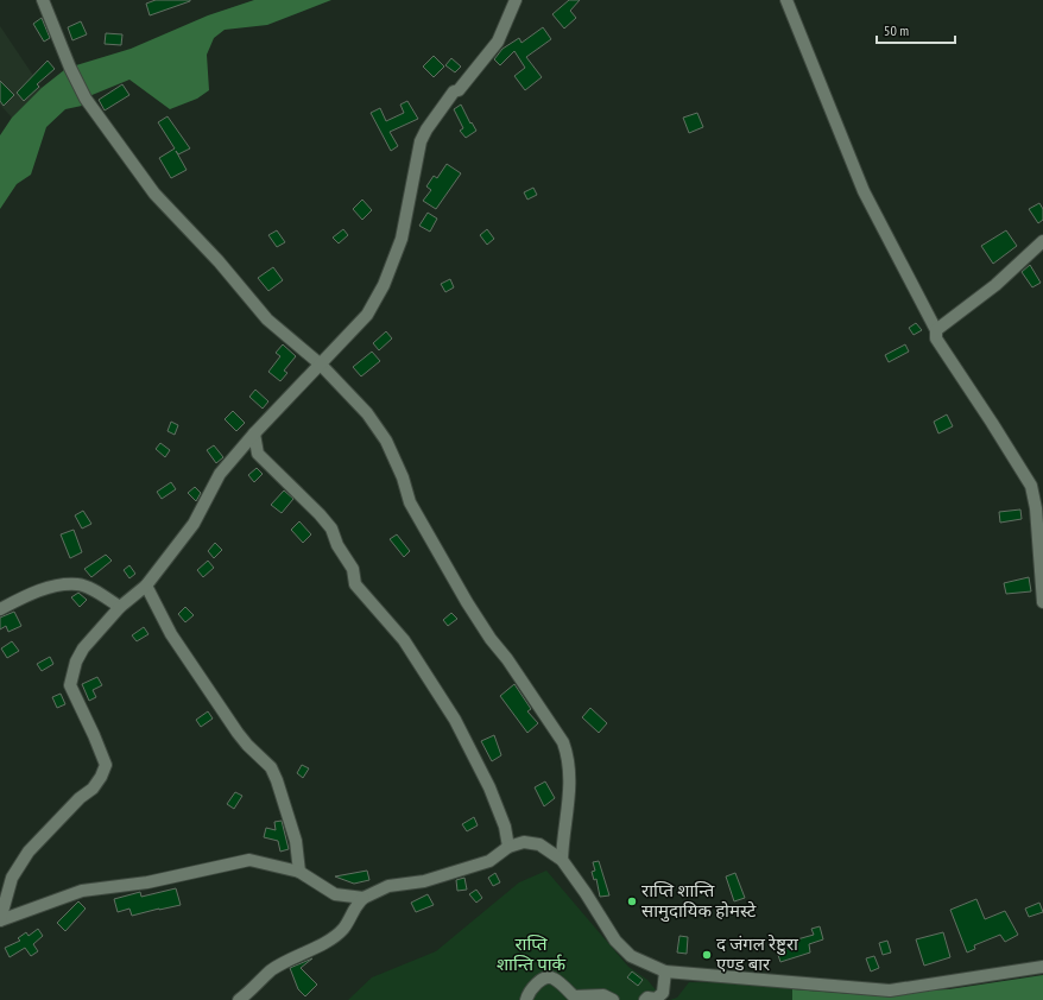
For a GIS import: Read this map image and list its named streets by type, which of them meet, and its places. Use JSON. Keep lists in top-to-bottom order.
{
  "parks": ["राप्ति शान्ति पार्क"],
  "places": ["राप्ति शान्ति सामुदायिक होमस्टे", "द जंगल रेष्टुरा एण्ड बार"],
  "scale_bar": "50 m"
}
